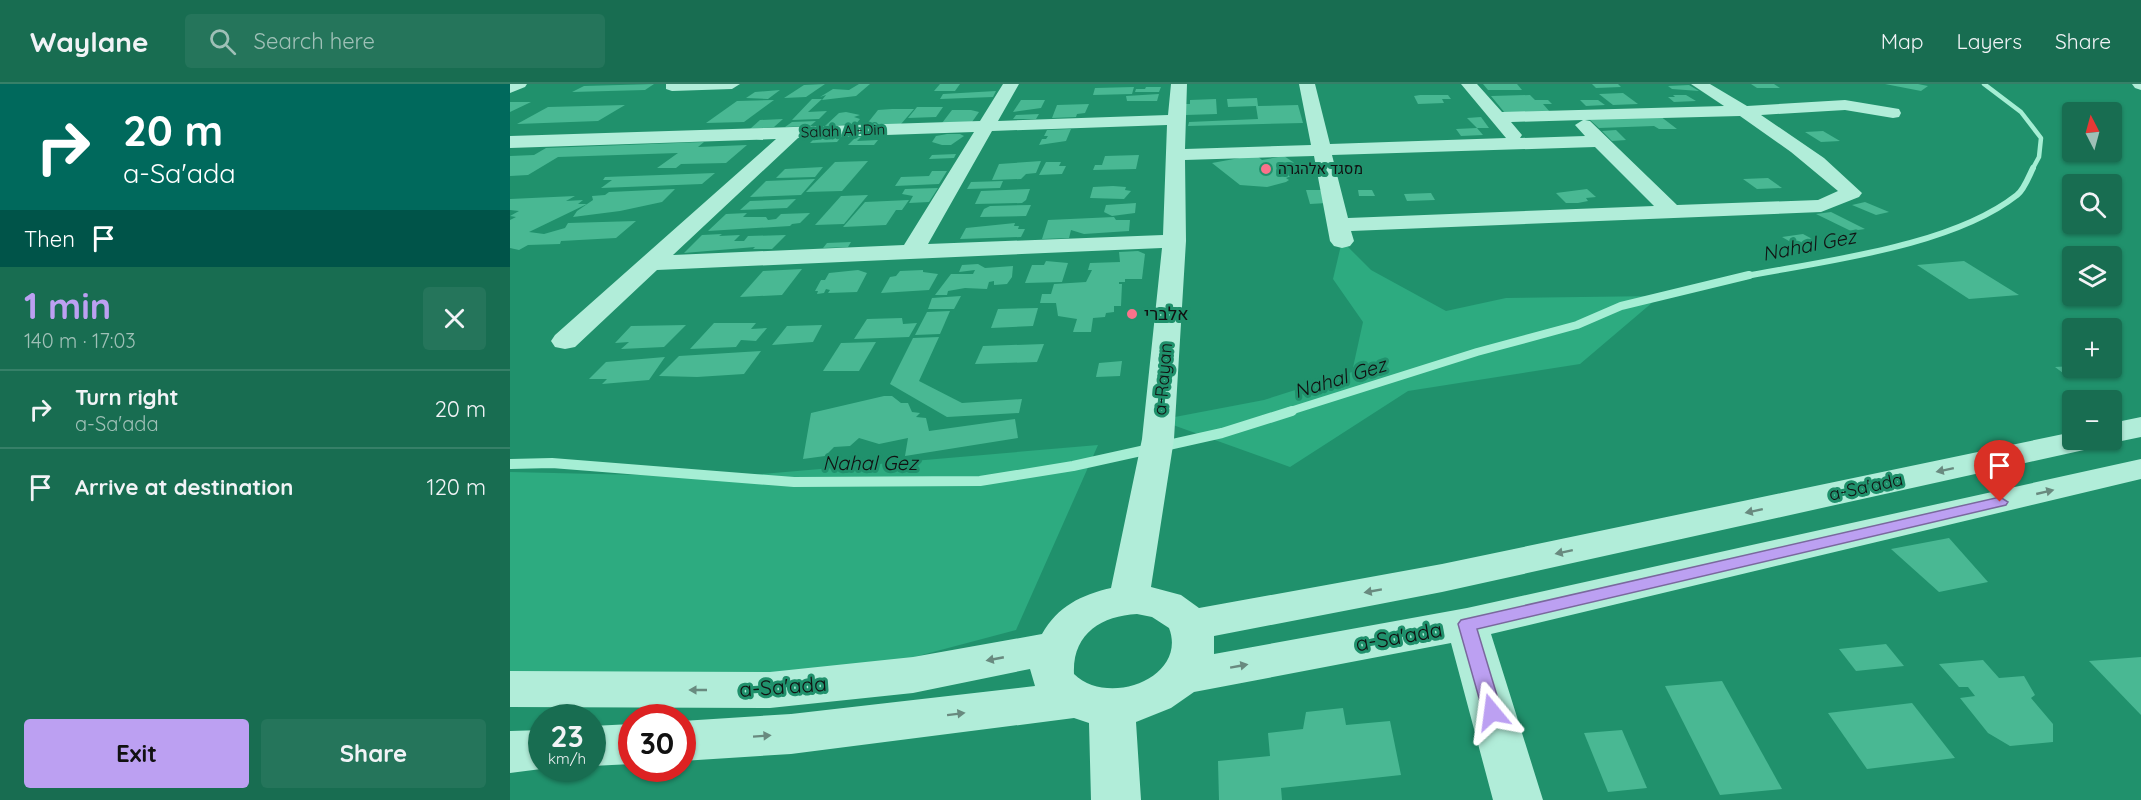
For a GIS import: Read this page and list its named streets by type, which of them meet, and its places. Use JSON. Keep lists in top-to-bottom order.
{
  "streets": {
    "street": ["Salah Al-Din", "a-Rayan", "a-Sa'ada"]
  },
  "crossings": [
    ["Salah Al-Din", "a-Rayan"],
    ["a-Rayan", "a-Sa'ada"]
  ],
  "water": ["Nahal Gez"],
  "places": ["מסגד אלהגרה", "אלברי"],
  "north": "top",
  "page": {
    "header": "Waylane",
    "search": "Search here",
    "nav": ["Map", "Layers", "Share"],
    "turn": ["20 m", "a-Sa'ada"],
    "map_buttons": ["+", "−"],
    "then": "Then",
    "heading": ["1 min", "140 m · 17:03"],
    "list": [
      {
        "name": "Turn right",
        "note": "a-Sa'ada",
        "value": "20 m"
      },
      {
        "name": "Arrive at destination",
        "value": "120 m"
      }
    ],
    "speed": "23 km/h",
    "limit": "30",
    "buttons": ["Exit", "Share"]
  }
}
